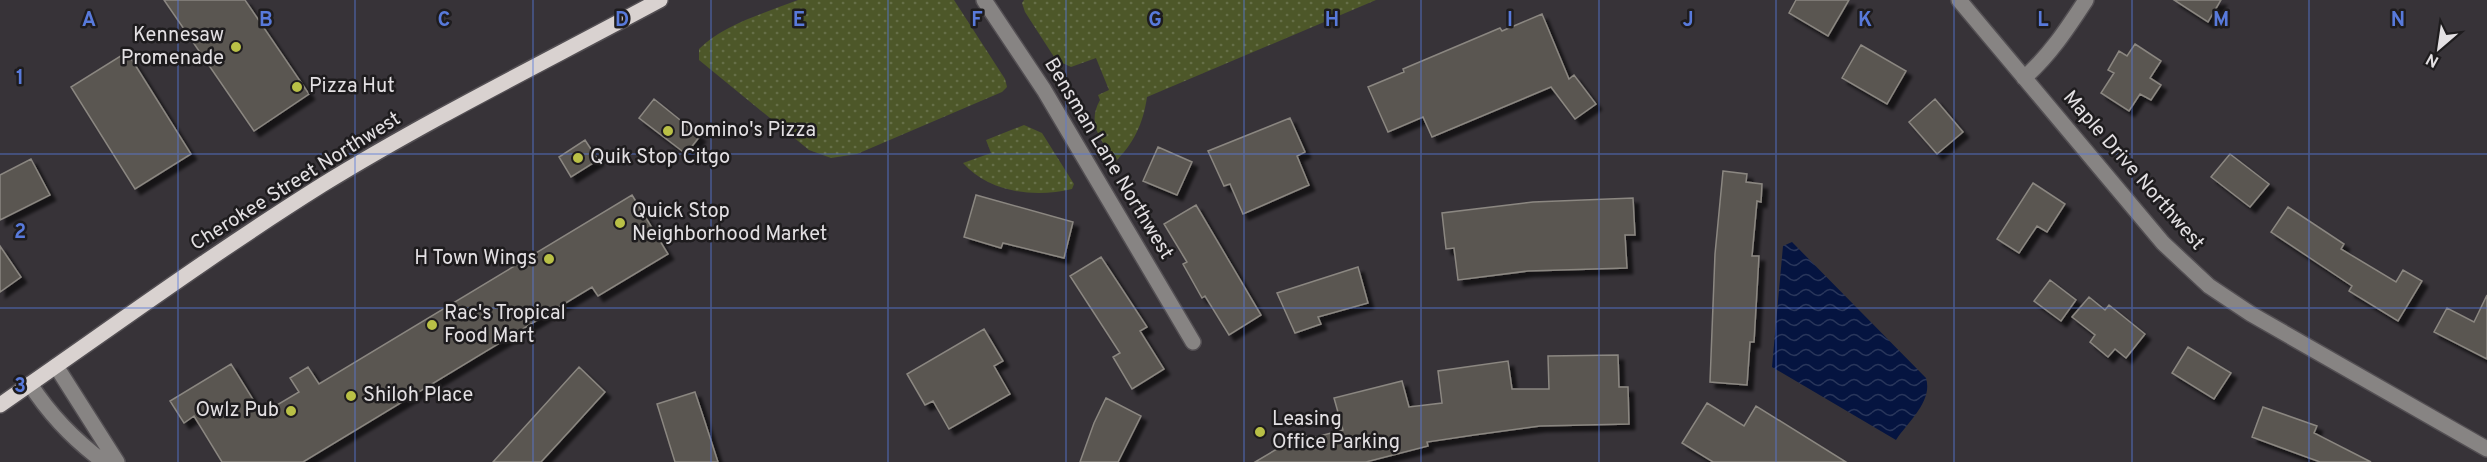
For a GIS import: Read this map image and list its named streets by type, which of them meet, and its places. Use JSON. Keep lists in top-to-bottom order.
{
  "streets": {
    "main road": ["Cherokee Street Northwest"],
    "street": ["Bensman Lane Northwest", "Maple Drive Northwest"]
  },
  "places": [
    "Kennesaw Promenade",
    "Pizza Hut",
    "Domino's Pizza",
    "Quik Stop Citgo",
    "Quick Stop Neighborhood Market",
    "H Town Wings",
    "Rac's Tropical Food Mart",
    "Shiloh Place",
    "Owlz Pub",
    "Leasing Office Parking"
  ],
  "north": "bottom left",
  "grid": {
    "columns": [
      "A",
      "B",
      "C",
      "D",
      "E",
      "F",
      "G",
      "H",
      "I",
      "J",
      "K",
      "L",
      "M",
      "N"
    ],
    "rows": ["1", "2", "3"]
  }
}
